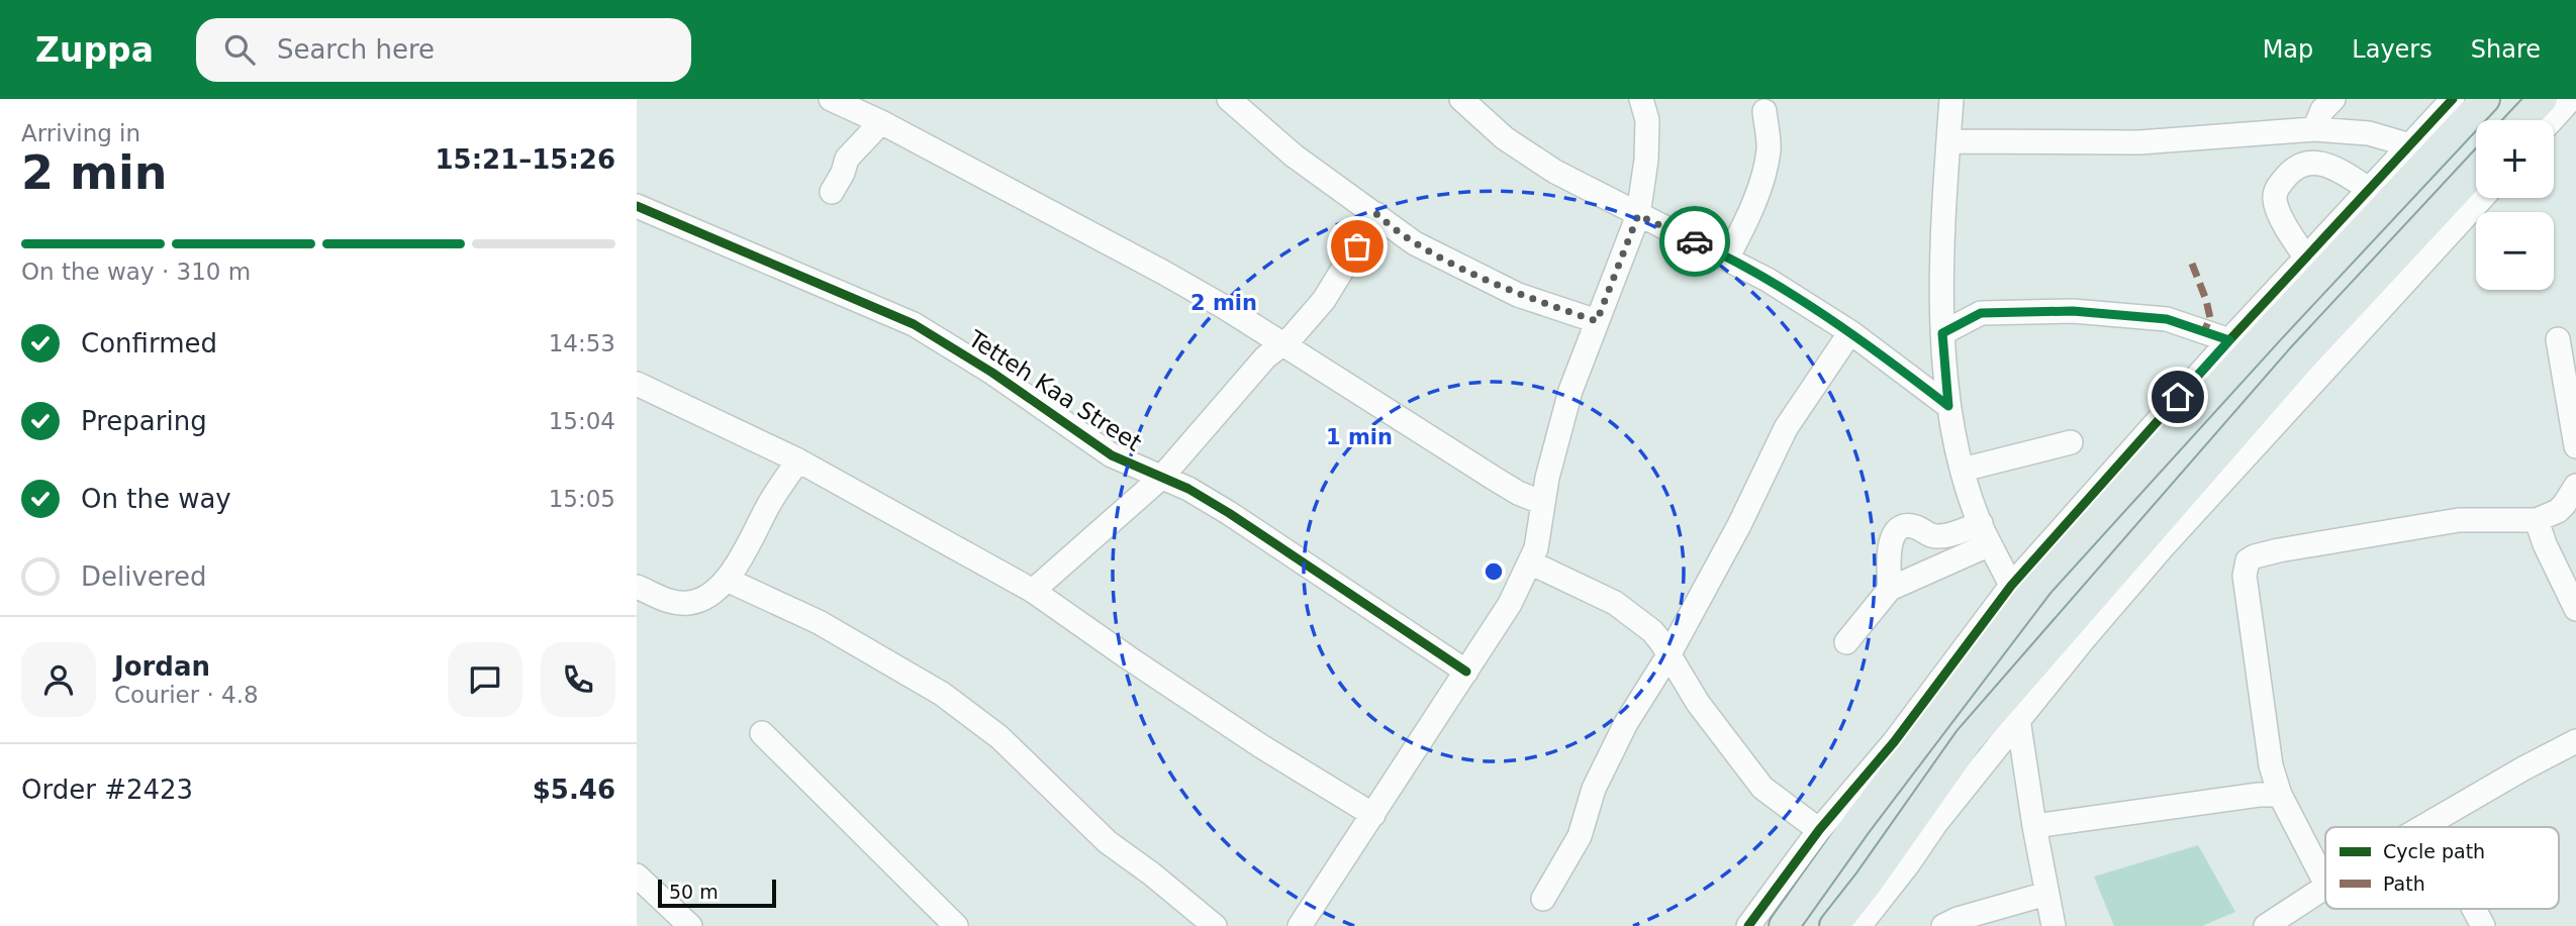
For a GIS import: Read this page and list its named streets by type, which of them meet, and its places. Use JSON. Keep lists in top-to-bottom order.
{
  "streets": {
    "street": ["Tetteh Kaa Street"]
  },
  "legend": ["Cycle path", "Path"],
  "scale_bar": "50 m",
  "page": {
    "header": "Zuppa",
    "search": "Search here",
    "nav": ["Map", "Layers", "Share"],
    "heading": ["2 min", "Arriving in", "15:21–15:26"],
    "panel": [
      "Jordan",
      "Courier · 4.8",
      "Order #2423",
      "$5.46"
    ],
    "map_buttons": ["+", "−"],
    "bar": "On the way · 310 m",
    "list": [
      ["Confirmed", "14:53"],
      ["Preparing", "15:04"],
      ["On the way", "15:05"],
      "Delivered"
    ],
    "scale": "50 m"
  },
  "rings": ["2 min", "1 min"]
}
